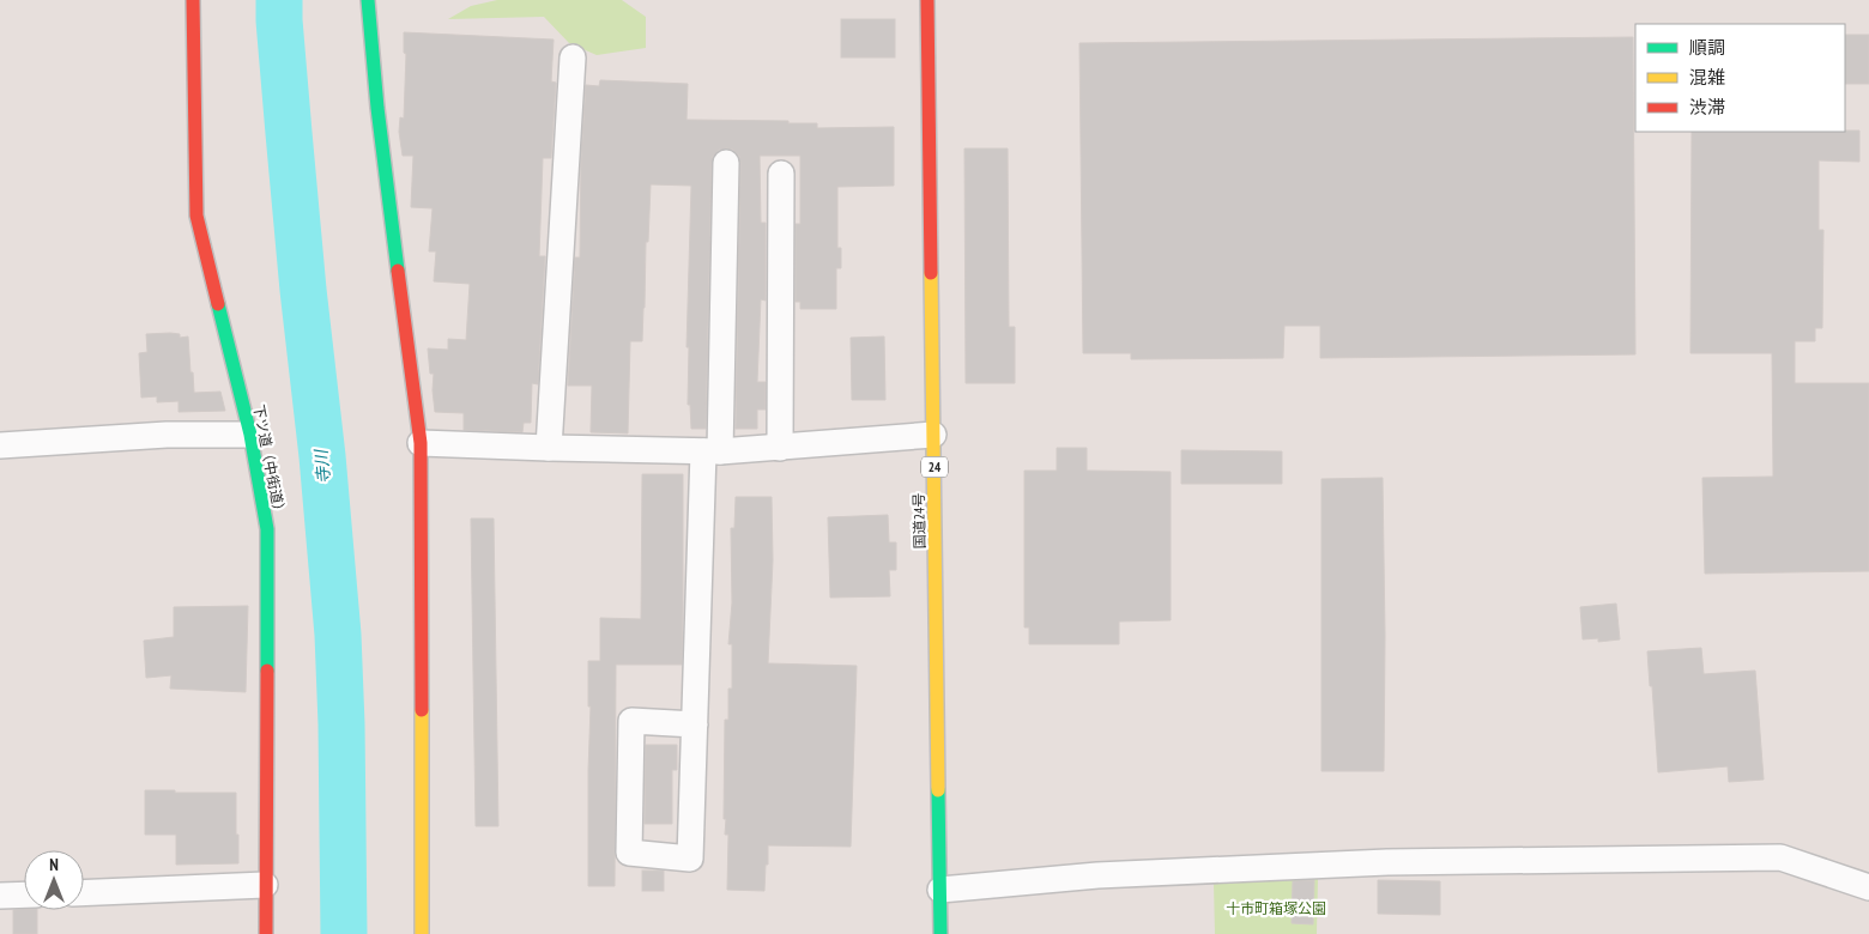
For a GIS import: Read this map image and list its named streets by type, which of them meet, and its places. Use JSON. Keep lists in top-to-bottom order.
{
  "streets": {
    "main road": ["下ツ道（中街道）", "24", "国道24号"]
  },
  "water": ["寺川"],
  "parks": ["十市町箱塚公園"],
  "legend": ["順調", "混雑", "渋滞"],
  "north": "top"
}
